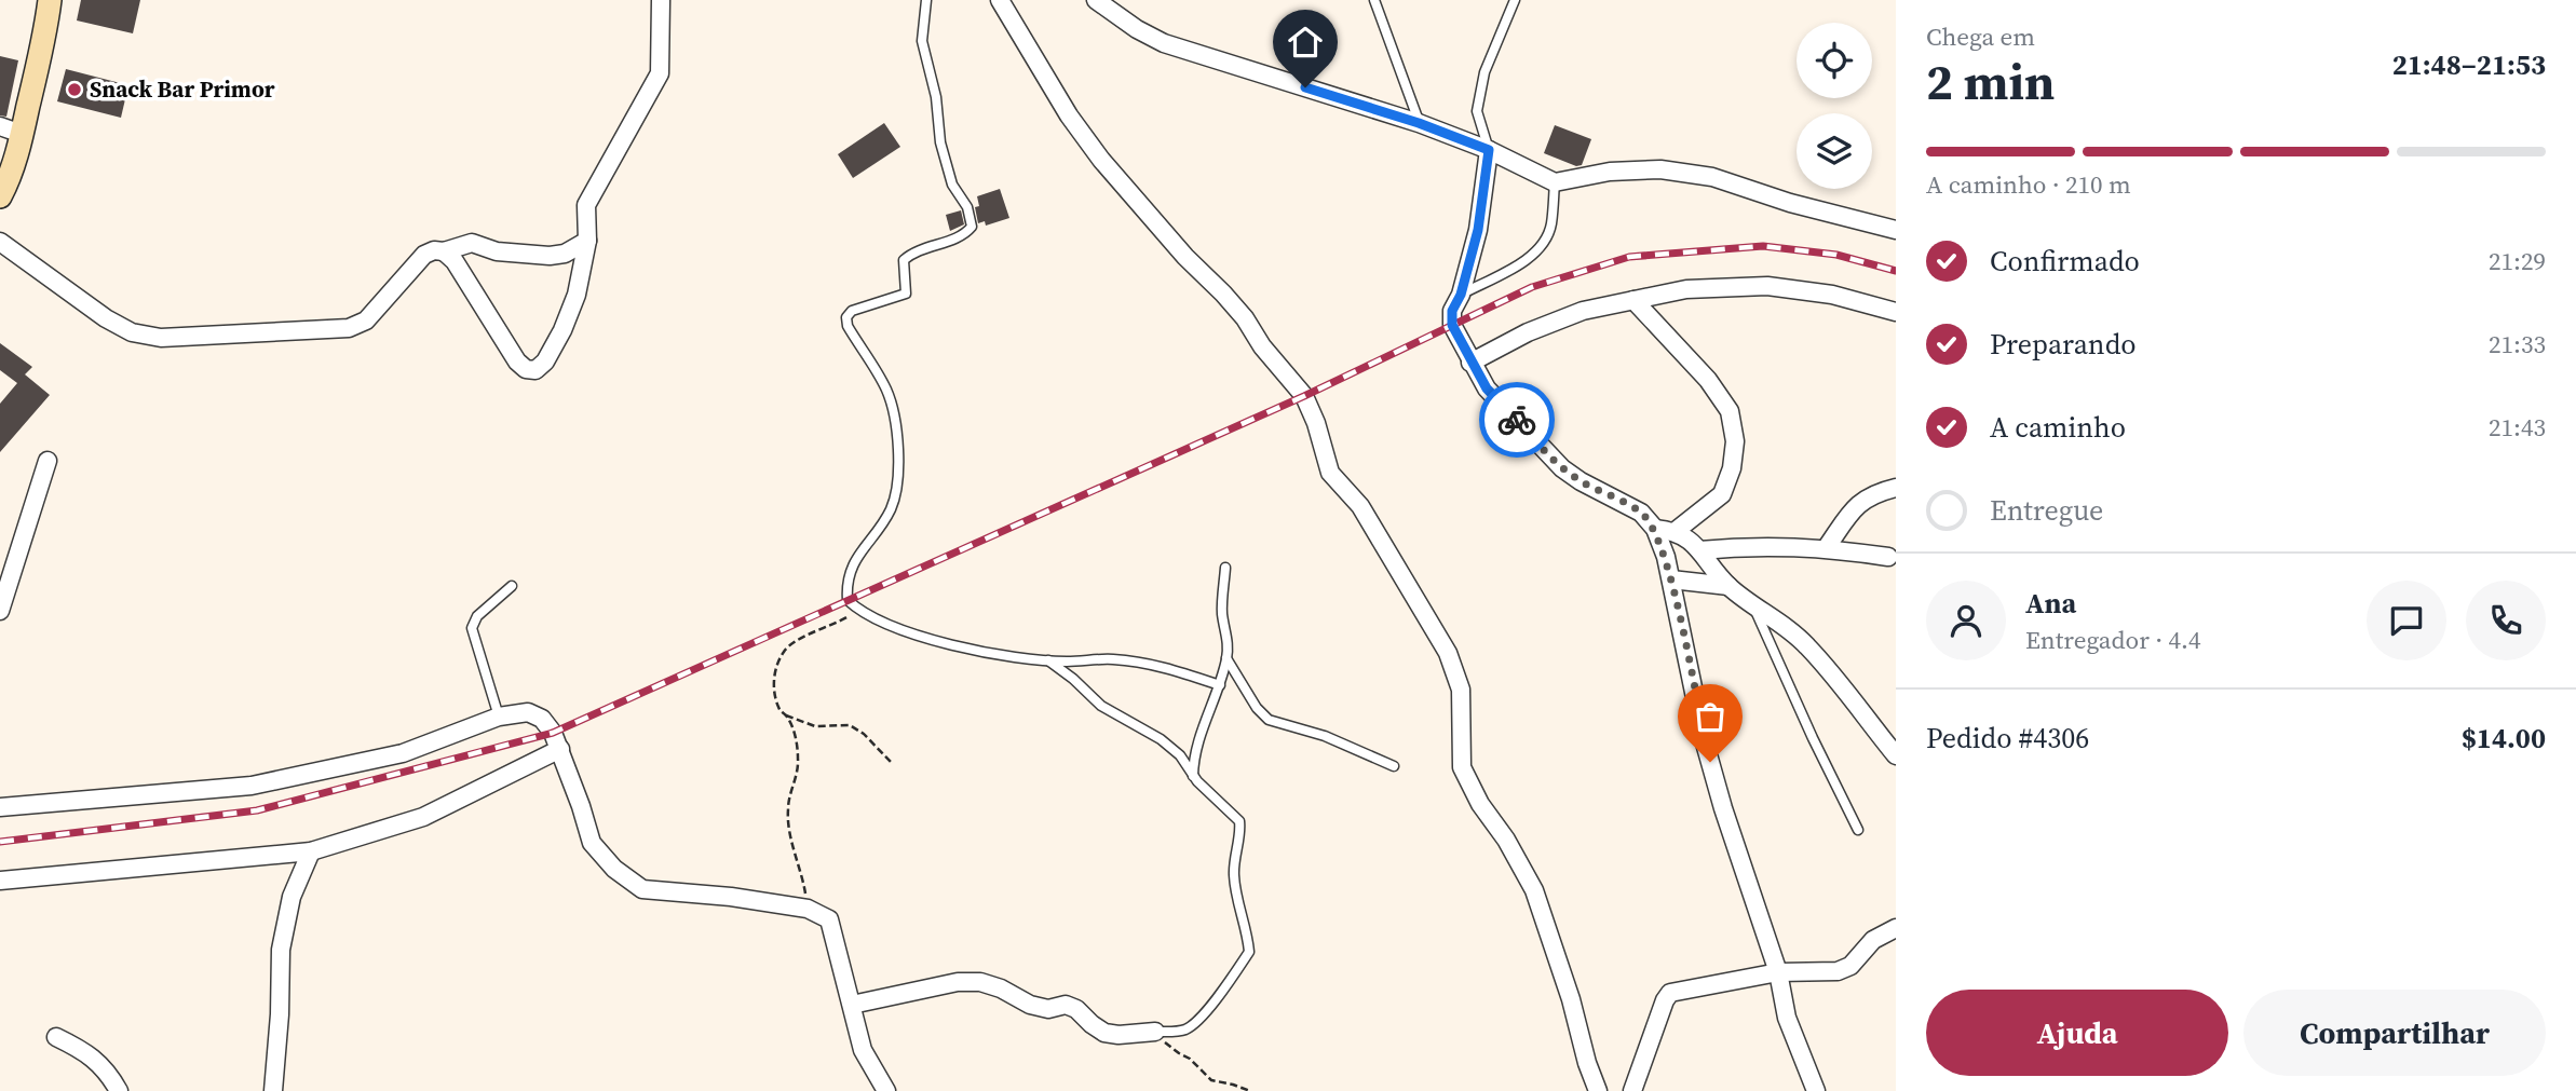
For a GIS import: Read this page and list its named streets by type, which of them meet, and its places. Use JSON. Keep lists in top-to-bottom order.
{
  "places": ["Snack Bar Primor"],
  "page": {
    "heading": ["2 min", "Chega em", "21:48–21:53"],
    "panel": [
      "Ana",
      "Entregador · 4.4",
      "Pedido #4306",
      "$14.00"
    ],
    "bar": "A caminho · 210 m",
    "list": [
      ["Confirmado", "21:29"],
      ["Preparando", "21:33"],
      ["A caminho", "21:43"],
      "Entregue"
    ],
    "buttons": ["Ajuda", "Compartilhar"]
  }
}
